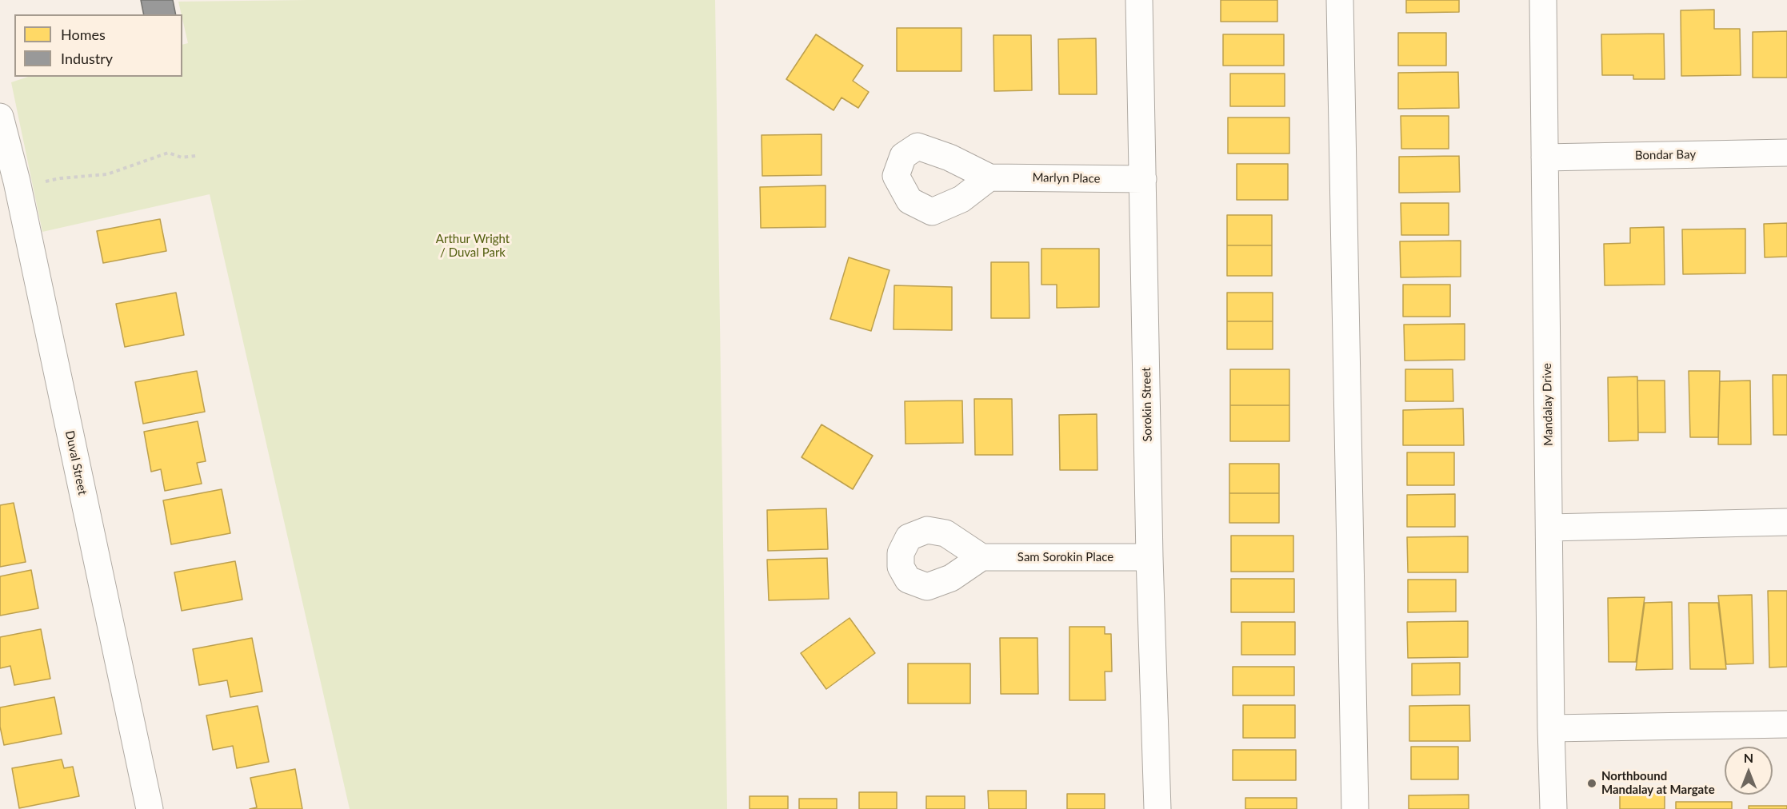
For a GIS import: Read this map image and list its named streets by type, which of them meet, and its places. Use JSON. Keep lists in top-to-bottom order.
{
  "streets": {
    "street": [
      "Bondar Bay",
      "Marlyn Place",
      "Sorokin Street",
      "Mandalay Drive",
      "Duval Street",
      "Sam Sorokin Place"
    ]
  },
  "crossings": [
    ["Bondar Bay", "Mandalay Drive"],
    ["Marlyn Place", "Sorokin Street"],
    ["Sorokin Street", "Sam Sorokin Place"]
  ],
  "parks": ["Arthur Wright / Duval Park"],
  "places": ["Northbound Mandalay at Margate"],
  "legend": ["Homes", "Industry"],
  "north": "top"
}
